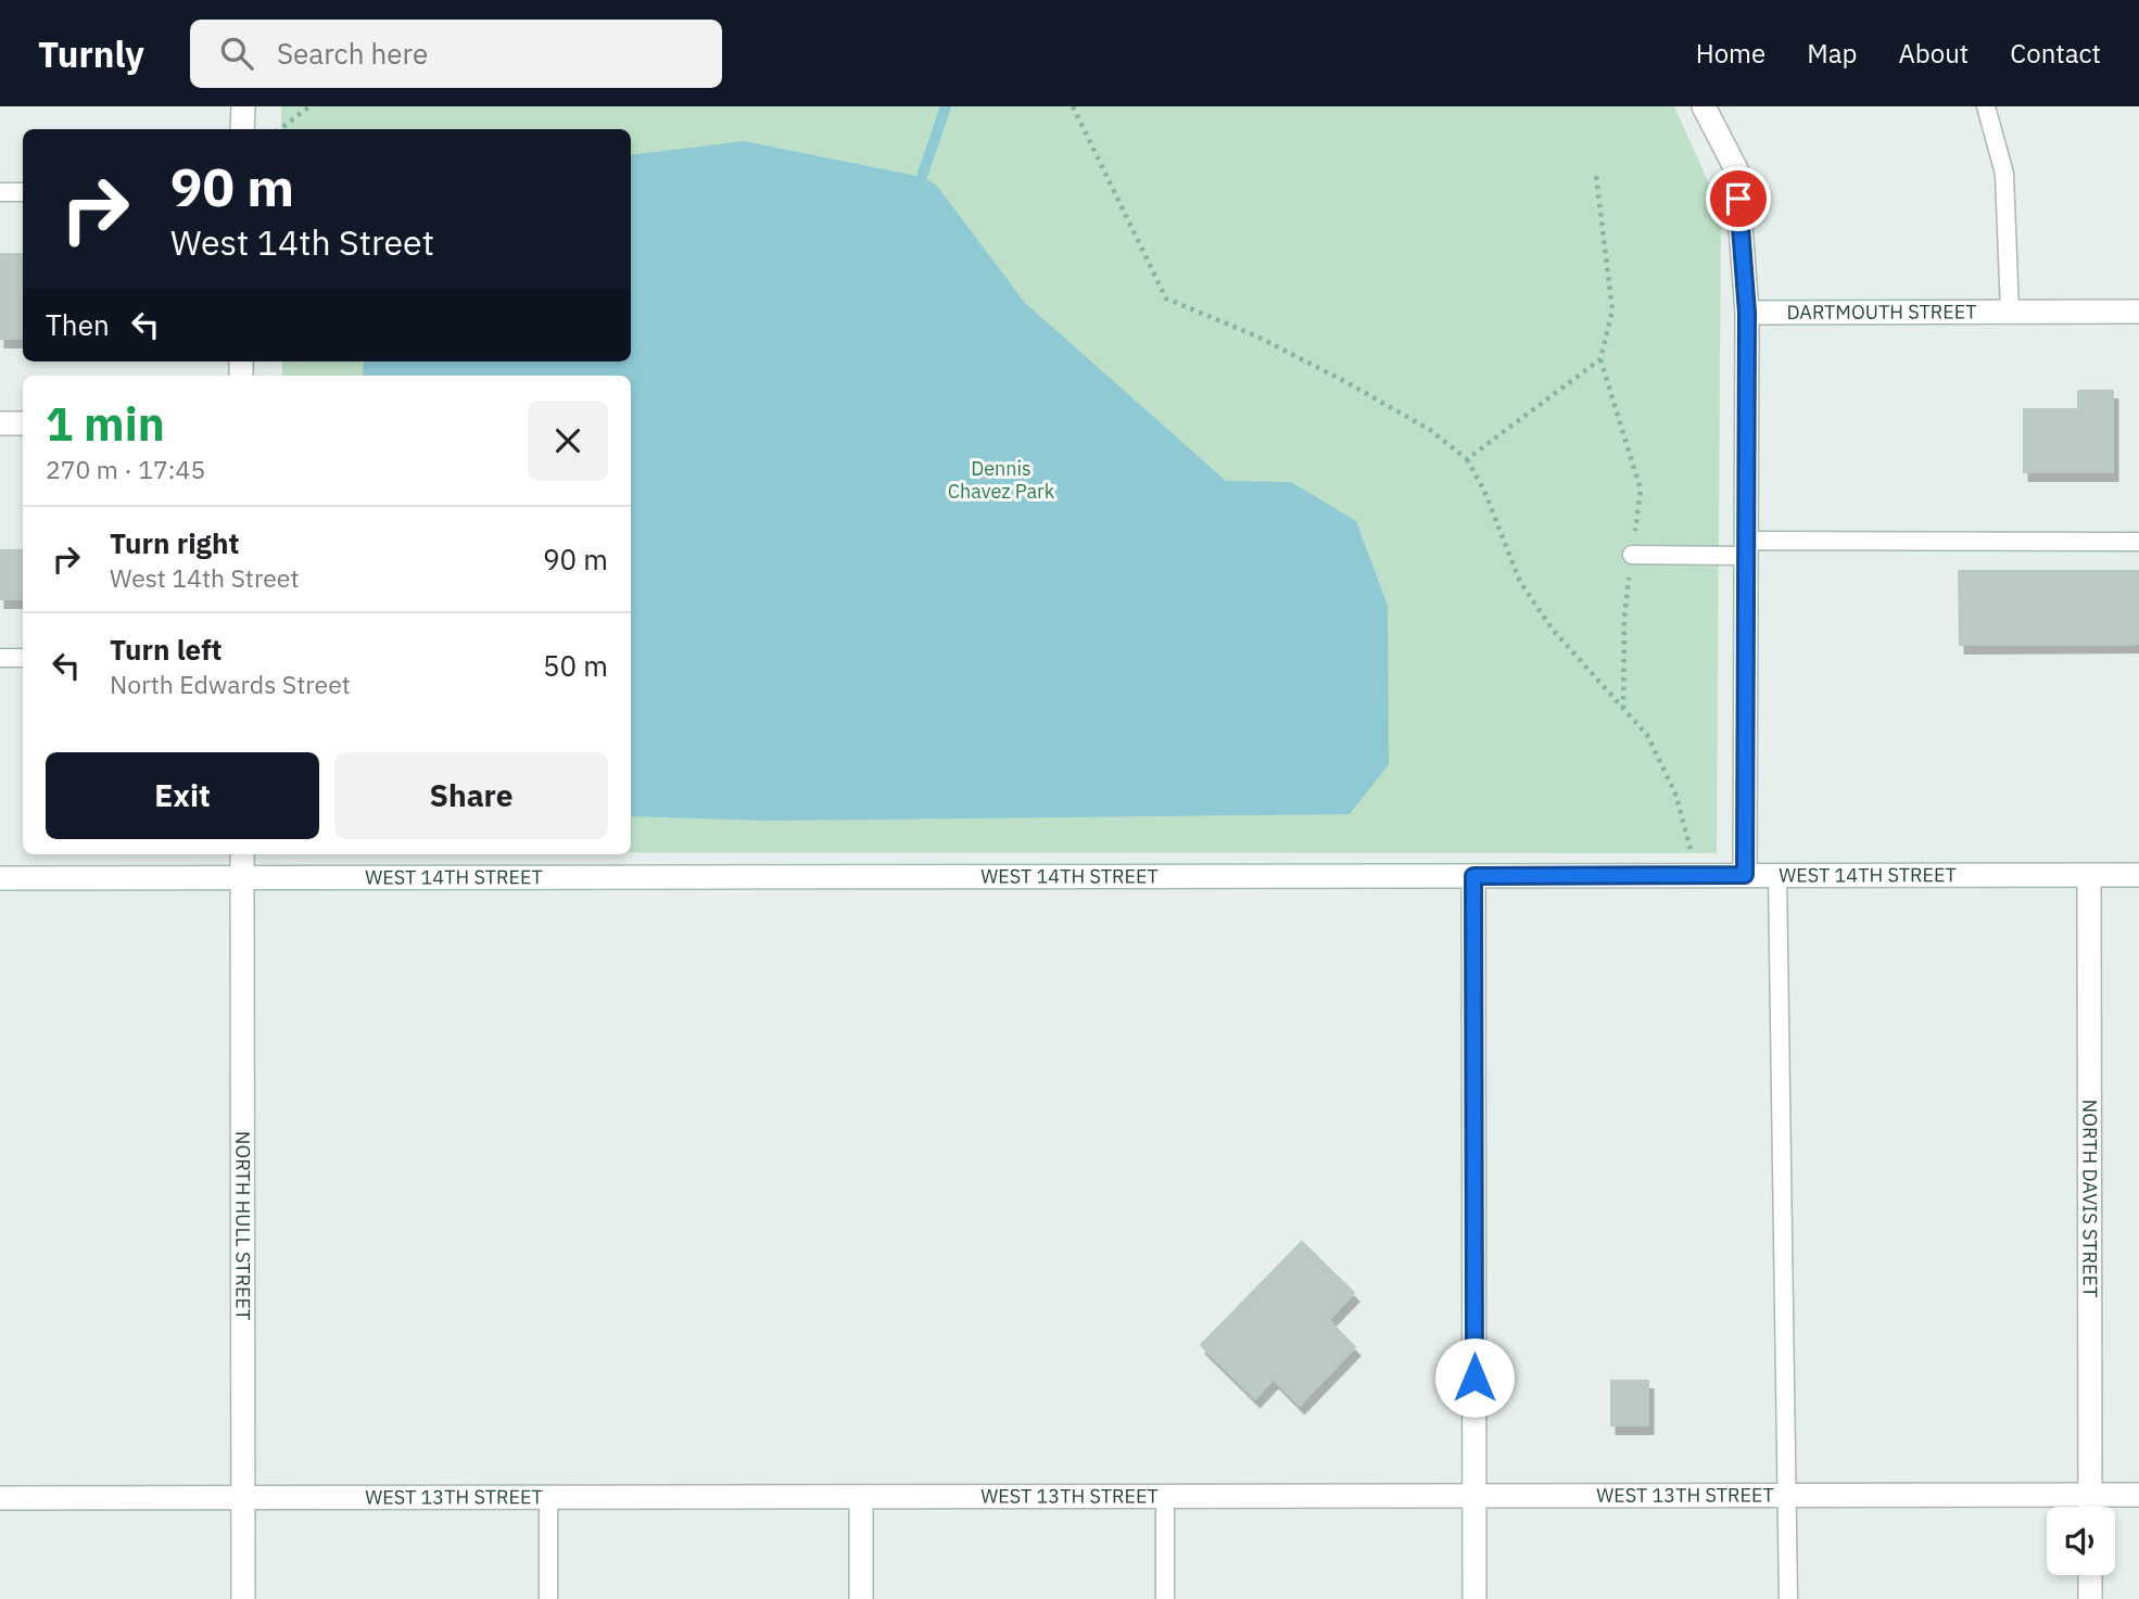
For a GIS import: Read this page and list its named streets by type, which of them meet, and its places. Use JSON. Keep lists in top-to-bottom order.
{
  "streets": {
    "street": [
      "DARTMOUTH STREET",
      "WEST 14TH STREET",
      "NORTH DAVIS STREET",
      "NORTH HULL STREET",
      "WEST 13TH STREET"
    ]
  },
  "crossings": [
    ["WEST 14TH STREET", "NORTH DAVIS STREET"],
    ["WEST 14TH STREET", "NORTH HULL STREET"],
    ["NORTH DAVIS STREET", "WEST 13TH STREET"],
    ["NORTH HULL STREET", "WEST 13TH STREET"]
  ],
  "parks": ["Dennis Chavez Park"],
  "page": {
    "header": "Turnly",
    "search": "Search here",
    "nav": [
      "Home",
      "Map",
      "About",
      "Contact"
    ],
    "turn": ["90 m", "West 14th Street"],
    "then": "Then",
    "heading": ["1 min", "270 m · 17:45"],
    "list": [
      {
        "name": "Turn right",
        "note": "West 14th Street",
        "value": "90 m"
      },
      {
        "name": "Turn left",
        "note": "North Edwards Street",
        "value": "50 m"
      }
    ],
    "buttons": ["Exit", "Share"]
  }
}
